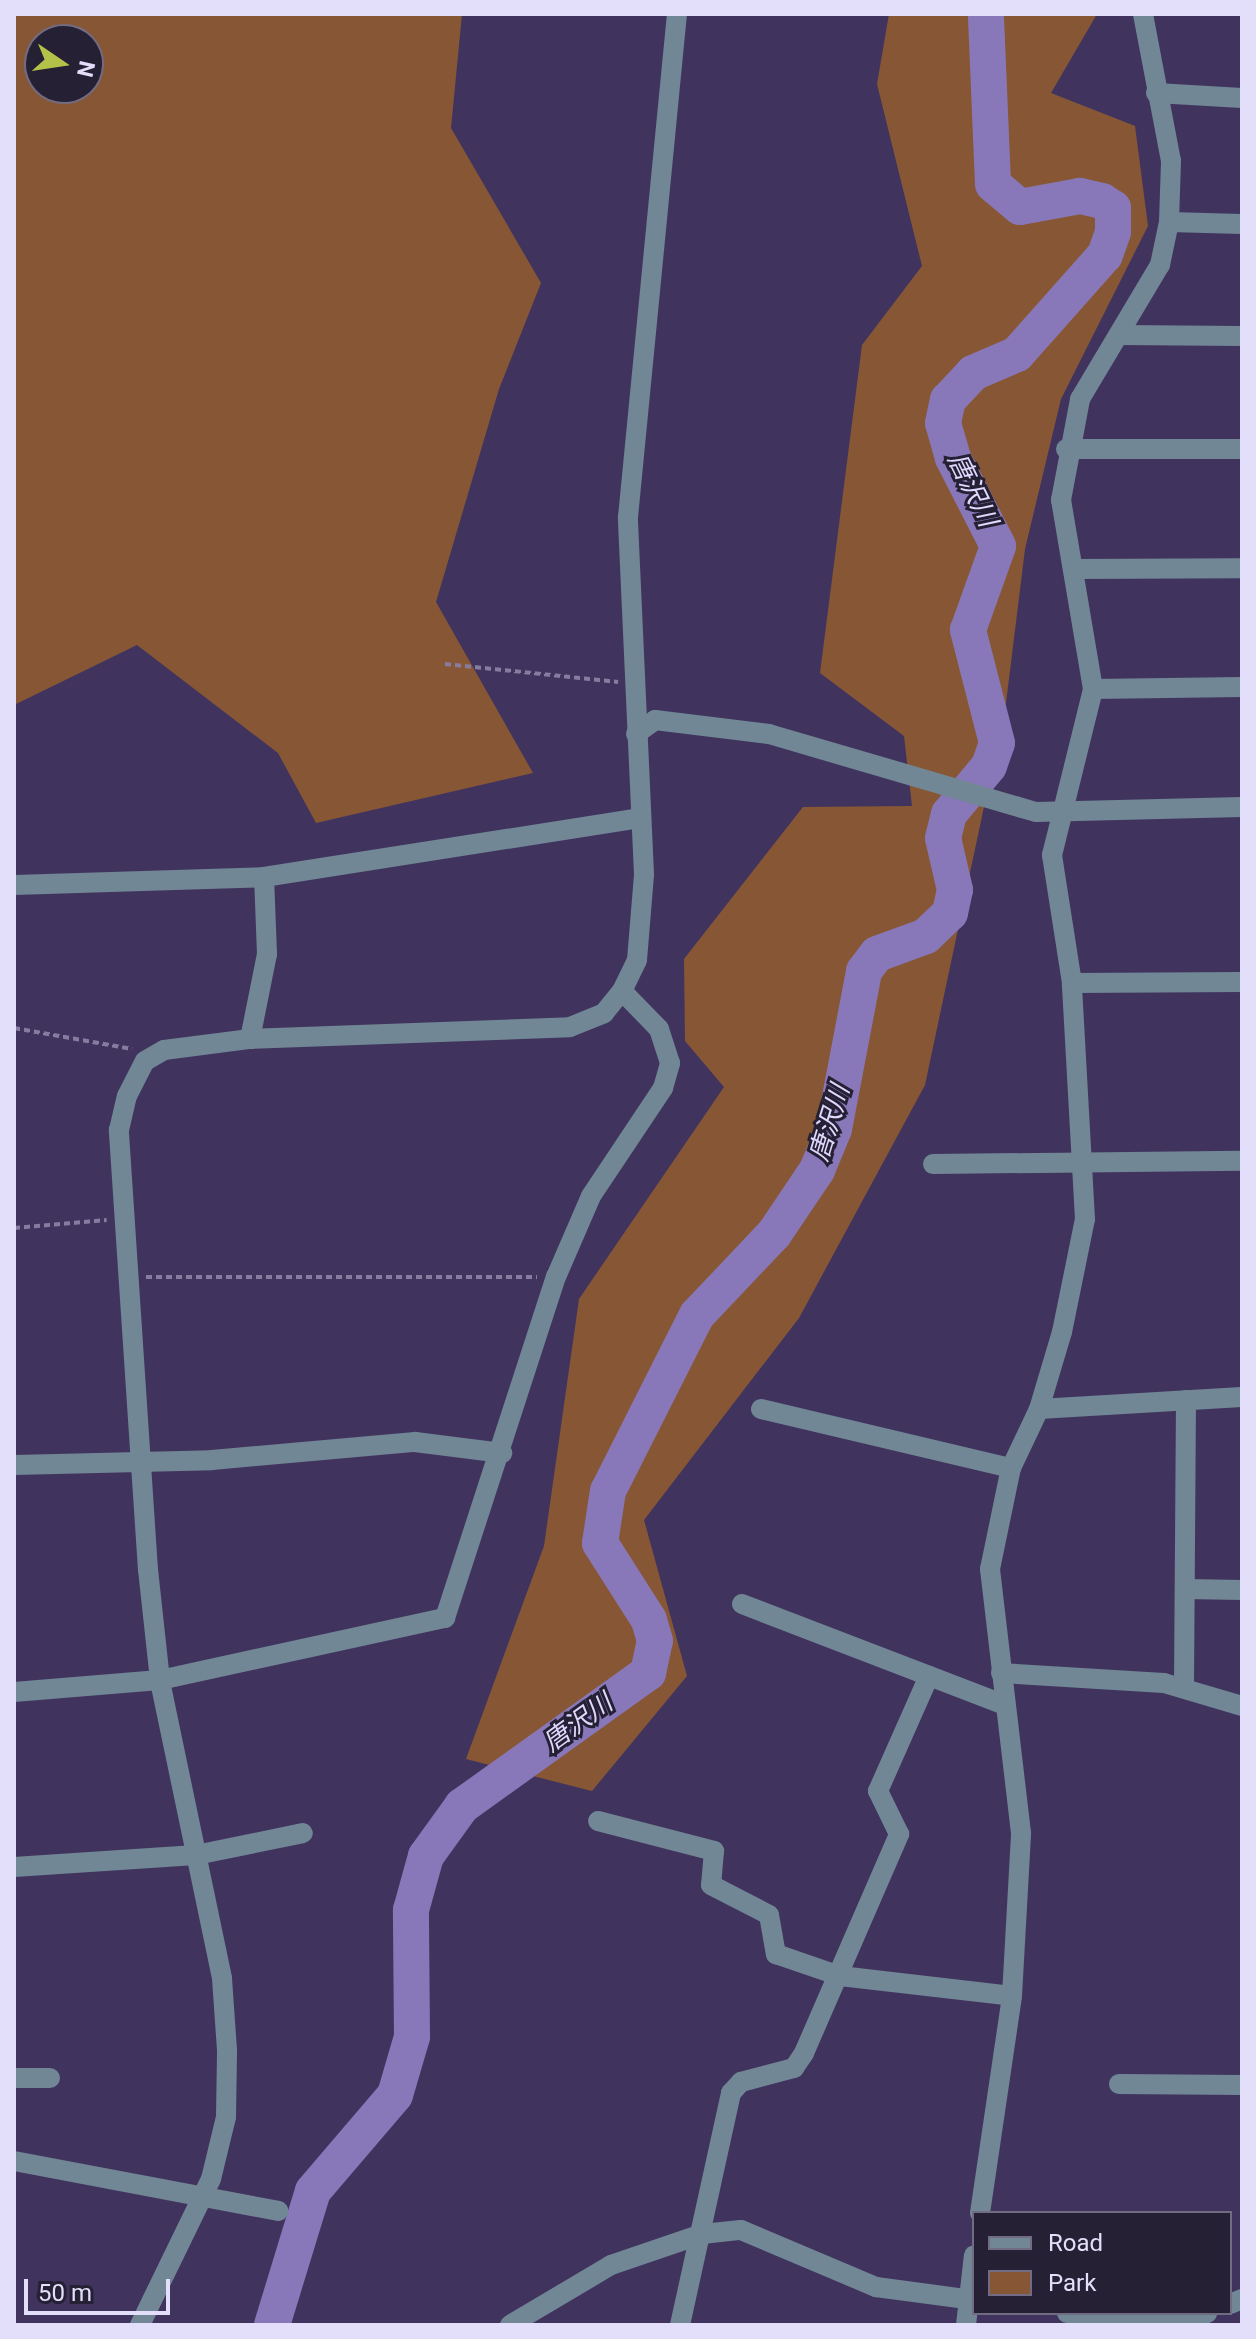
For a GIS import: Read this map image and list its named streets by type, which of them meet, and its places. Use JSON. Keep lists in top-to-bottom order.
{
  "water": ["唐沢川"],
  "legend": ["Road", "Park"],
  "scale_bar": "50 m",
  "north": "right"
}
